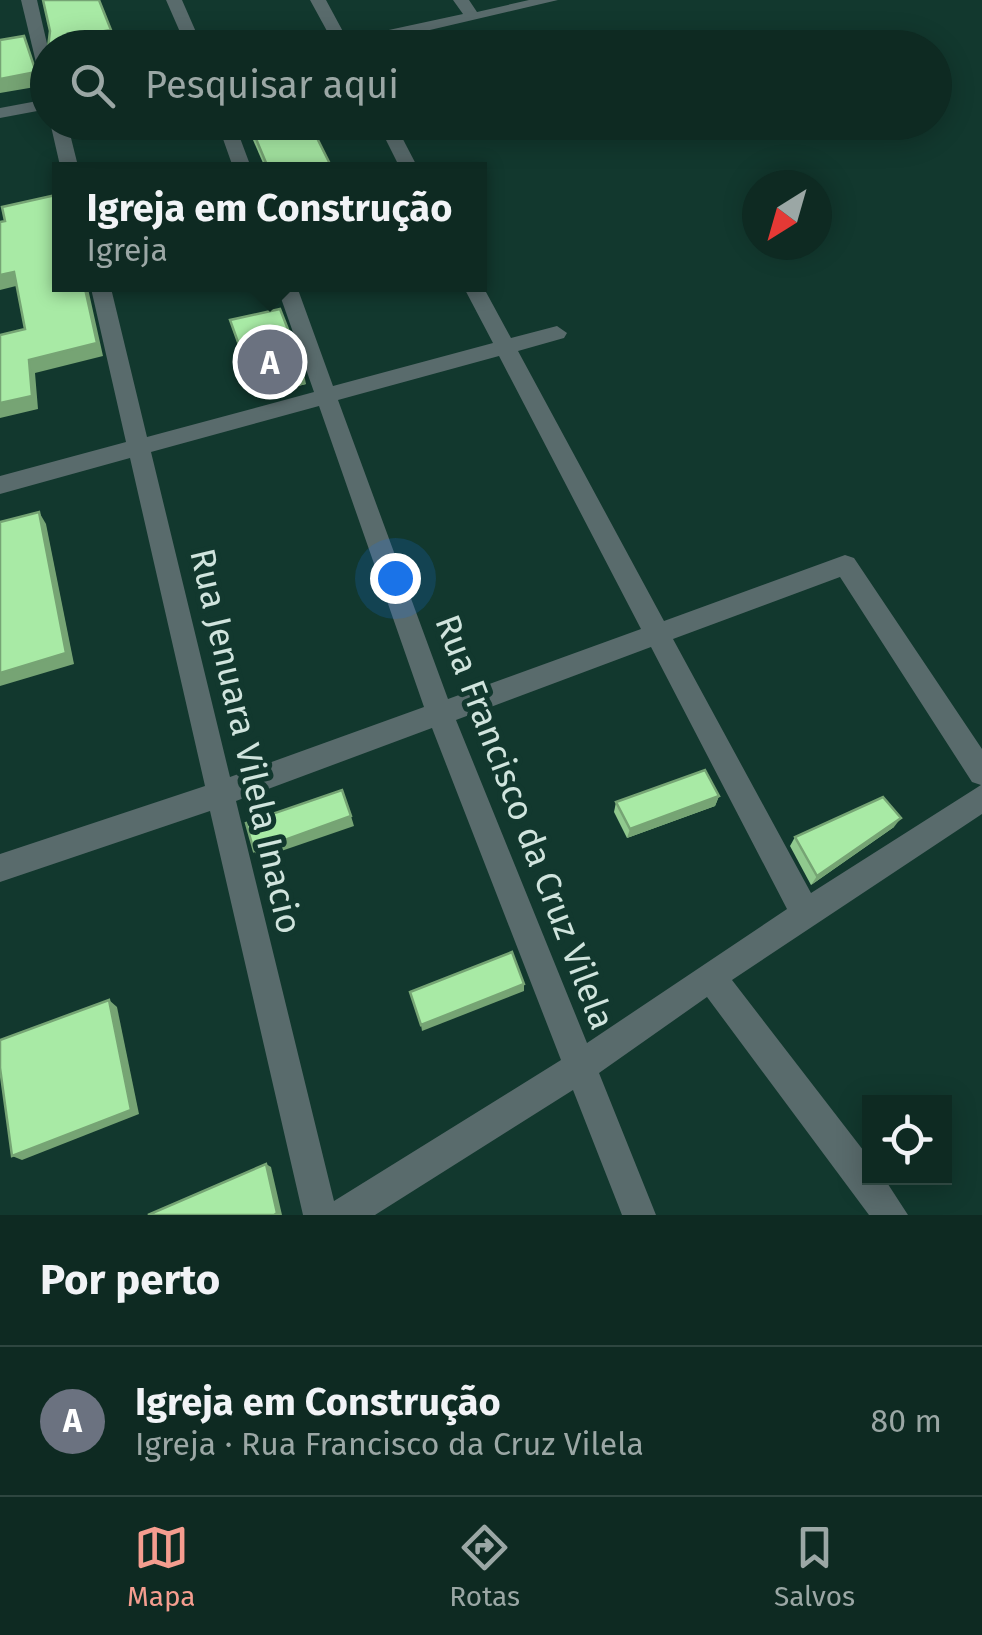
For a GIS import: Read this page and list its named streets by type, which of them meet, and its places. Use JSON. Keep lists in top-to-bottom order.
{
  "streets": {
    "street": ["Rua Jenuara Vilela Inacio", "Rua Francisco da Cruz Vilela"]
  },
  "north": "bottom left",
  "page": {
    "search": "Pesquisar aqui",
    "popup": ["Igreja em Construção", "Igreja"],
    "pins": "A",
    "heading": "Por perto",
    "list": [
      {
        "mark": "A",
        "name": "Igreja em Construção",
        "note": "Igreja · Rua Francisco da Cruz Vilela",
        "value": "80 m"
      }
    ],
    "nav": ["Mapa", "Rotas", "Salvos"]
  }
}
